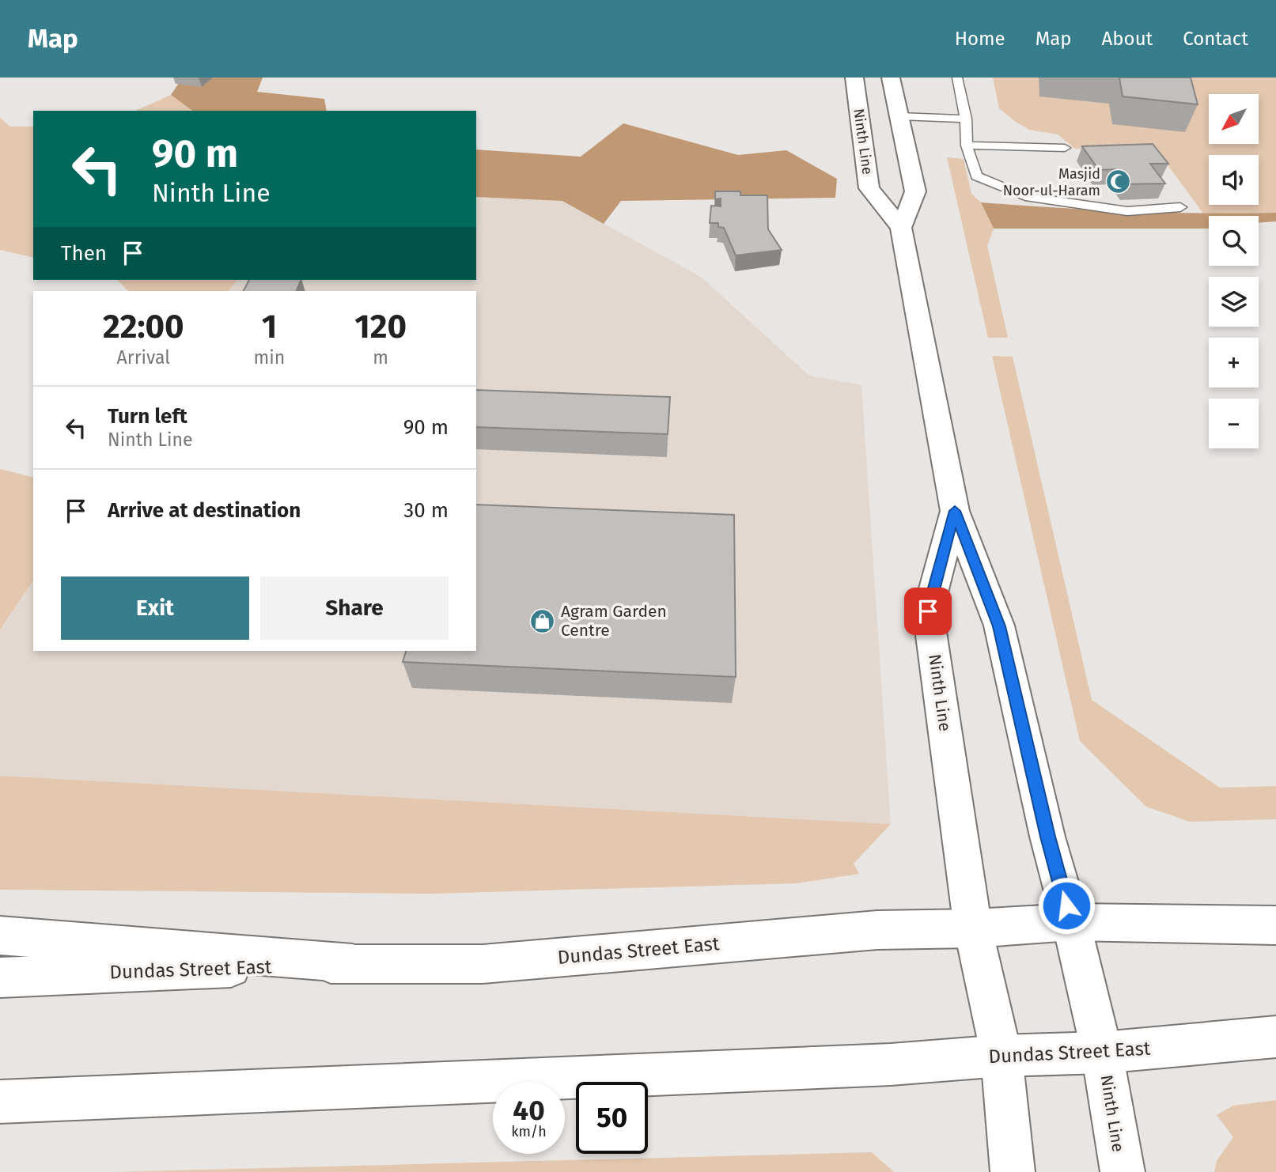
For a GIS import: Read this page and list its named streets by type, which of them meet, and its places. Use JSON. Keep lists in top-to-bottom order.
{
  "streets": {
    "main road": ["Ninth Line", "Dundas Street East"]
  },
  "crossings": [
    ["Ninth Line", "Dundas Street East"]
  ],
  "places": {
    "mosque": ["Masjid Noor-ul-Haram"],
    "shop": ["Agram Garden Centre"]
  },
  "north": "bottom left",
  "page": {
    "header": "Map",
    "nav": [
      "Home",
      "Map",
      "About",
      "Contact"
    ],
    "map_buttons": ["+", "−"],
    "turn": ["90 m", "Ninth Line"],
    "then": "Then",
    "eta": [
      "22:00",
      "Arrival",
      "1",
      "min",
      "120",
      "m"
    ],
    "list": [
      {
        "name": "Turn left",
        "note": "Ninth Line",
        "value": "90 m"
      },
      {
        "name": "Arrive at destination",
        "value": "30 m"
      }
    ],
    "buttons": ["Exit", "Share"],
    "speed": "40 km/h",
    "limit": "50"
  }
}
